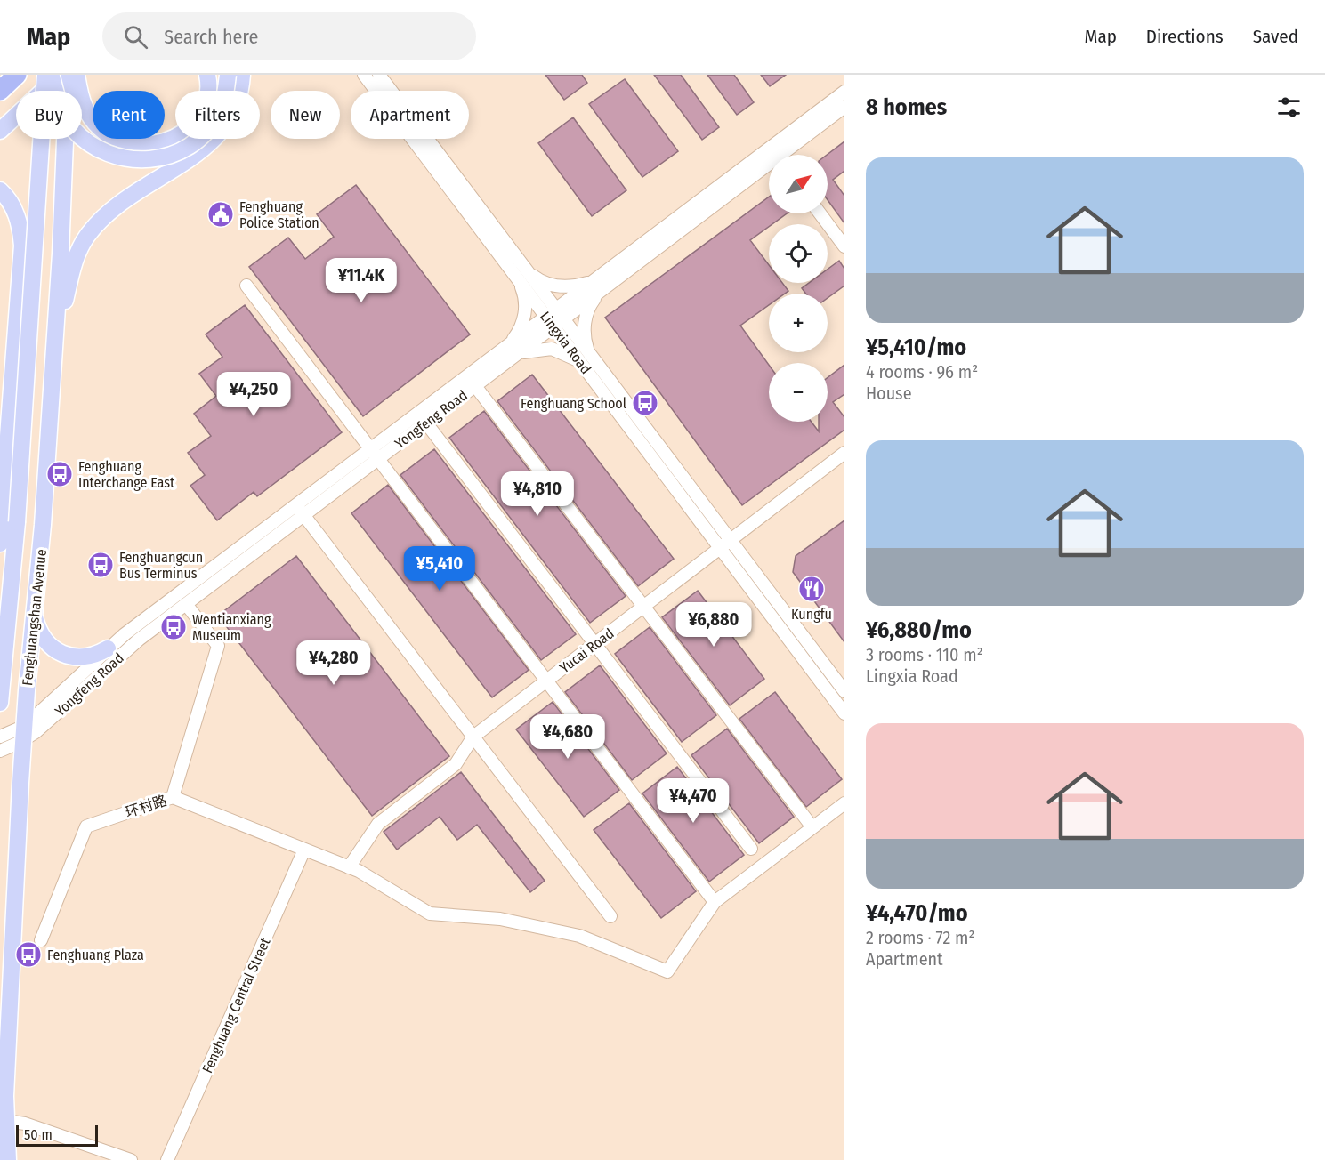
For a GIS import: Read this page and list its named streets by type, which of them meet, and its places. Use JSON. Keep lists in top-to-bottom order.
{
  "streets": {
    "main road": ["Fenghuangshan Avenue"],
    "street": [
      "Lingxia Road",
      "Yongfeng Road",
      "Yucai Road",
      "环村路",
      "Fenghuang Central Street"
    ]
  },
  "crossings": [
    ["Lingxia Road", "Yongfeng Road"],
    ["Lingxia Road", "Yucai Road"],
    ["Yongfeng Road", "Fenghuangshan Avenue"],
    ["Yucai Road", "环村路"],
    ["环村路", "Fenghuang Central Street"]
  ],
  "places": {
    "public building": ["Fenghuang Police Station"],
    "bus stop": [
      "Fenghuang School",
      "Fenghuang Interchange East",
      "Fenghuangcun Bus Terminus",
      "Wentianxiang Museum",
      "Fenghuang Plaza"
    ],
    "restaurant": ["Kungfu"]
  },
  "scale_bar": "50 m",
  "north": "top right",
  "page": {
    "header": "Map",
    "search": "Search here",
    "nav": ["Map", "Directions", "Saved"],
    "heading": "8 homes",
    "chip": [
      "Buy",
      "Rent",
      "Filters",
      "New",
      "Apartment"
    ],
    "list": [
      {
        "name": "¥5,410/mo",
        "note": "4 rooms · 96 m² · House"
      },
      {
        "name": "¥6,880/mo",
        "note": "3 rooms · 110 m² · Lingxia Road"
      },
      {
        "name": "¥4,470/mo",
        "note": "2 rooms · 72 m² · Apartment"
      }
    ],
    "map_buttons": ["+", "−"],
    "price": [
      "¥11.4K",
      "¥4,250",
      "¥4,810",
      "¥5,410",
      "¥6,880",
      "¥4,280",
      "¥4,680",
      "¥4,470"
    ],
    "scale": "50 m"
  }
}
